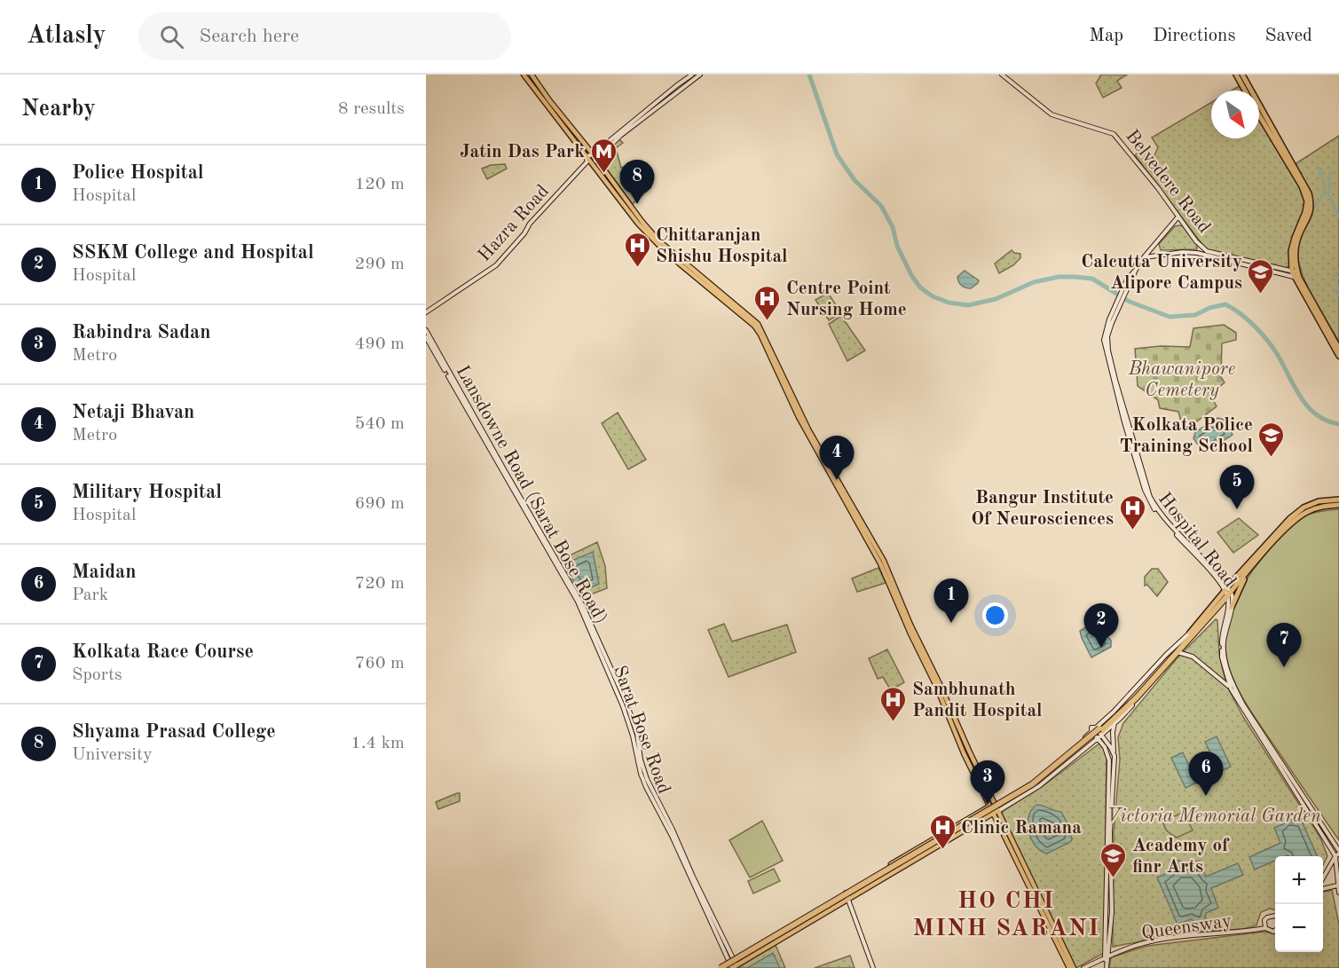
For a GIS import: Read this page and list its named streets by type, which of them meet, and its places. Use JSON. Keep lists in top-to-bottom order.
{
  "streets": {
    "main road": [
      "Belvedere Road",
      "Hazra Road",
      "Lansdowne Road (Sarat Bose Road)",
      "Hospital Road",
      "Sarat Bose Road",
      "Queensway"
    ]
  },
  "crossings": [
    ["Lansdowne Road (Sarat Bose Road)", "Sarat Bose Road"]
  ],
  "districts": ["HO CHI MINH SARANI"],
  "parks": ["Bhawanipore Cemetery", "Victoria Memorial Garden"],
  "places": {
    "metro station": ["Jatin Das Park"],
    "hospital": [
      "Chittaranjan Shishu Hospital",
      "Centre Point Nursing Home",
      "Bangur Institute Of Neurosciences",
      "Sambhunath Pandit Hospital",
      "Clinic Ramana"
    ],
    "school or university": ["Calcutta University Alipore Campus", "Kolkata Police Training School", "Academy of finr Arts"]
  },
  "north": "bottom right",
  "page": {
    "header": "Atlasly",
    "search": "Search here",
    "nav": ["Map", "Directions", "Saved"],
    "heading": ["Nearby", "8 results"],
    "list": [
      {
        "mark": "1",
        "name": "Police Hospital",
        "note": "Hospital",
        "value": "120 m"
      },
      {
        "mark": "2",
        "name": "SSKM College and Hospital",
        "note": "Hospital",
        "value": "290 m"
      },
      {
        "mark": "3",
        "name": "Rabindra Sadan",
        "note": "Metro",
        "value": "490 m"
      },
      {
        "mark": "4",
        "name": "Netaji Bhavan",
        "note": "Metro",
        "value": "540 m"
      },
      {
        "mark": "5",
        "name": "Military Hospital",
        "note": "Hospital",
        "value": "690 m"
      },
      {
        "mark": "6",
        "name": "Maidan",
        "note": "Park",
        "value": "720 m"
      },
      {
        "mark": "7",
        "name": "Kolkata Race Course",
        "note": "Sports",
        "value": "760 m"
      },
      {
        "mark": "8",
        "name": "Shyama Prasad College",
        "note": "University",
        "value": "1.4 km"
      }
    ],
    "pins": [
      "8",
      "4",
      "5",
      "1",
      "2",
      "7",
      "6",
      "3"
    ],
    "map_buttons": ["+", "−"]
  }
}
